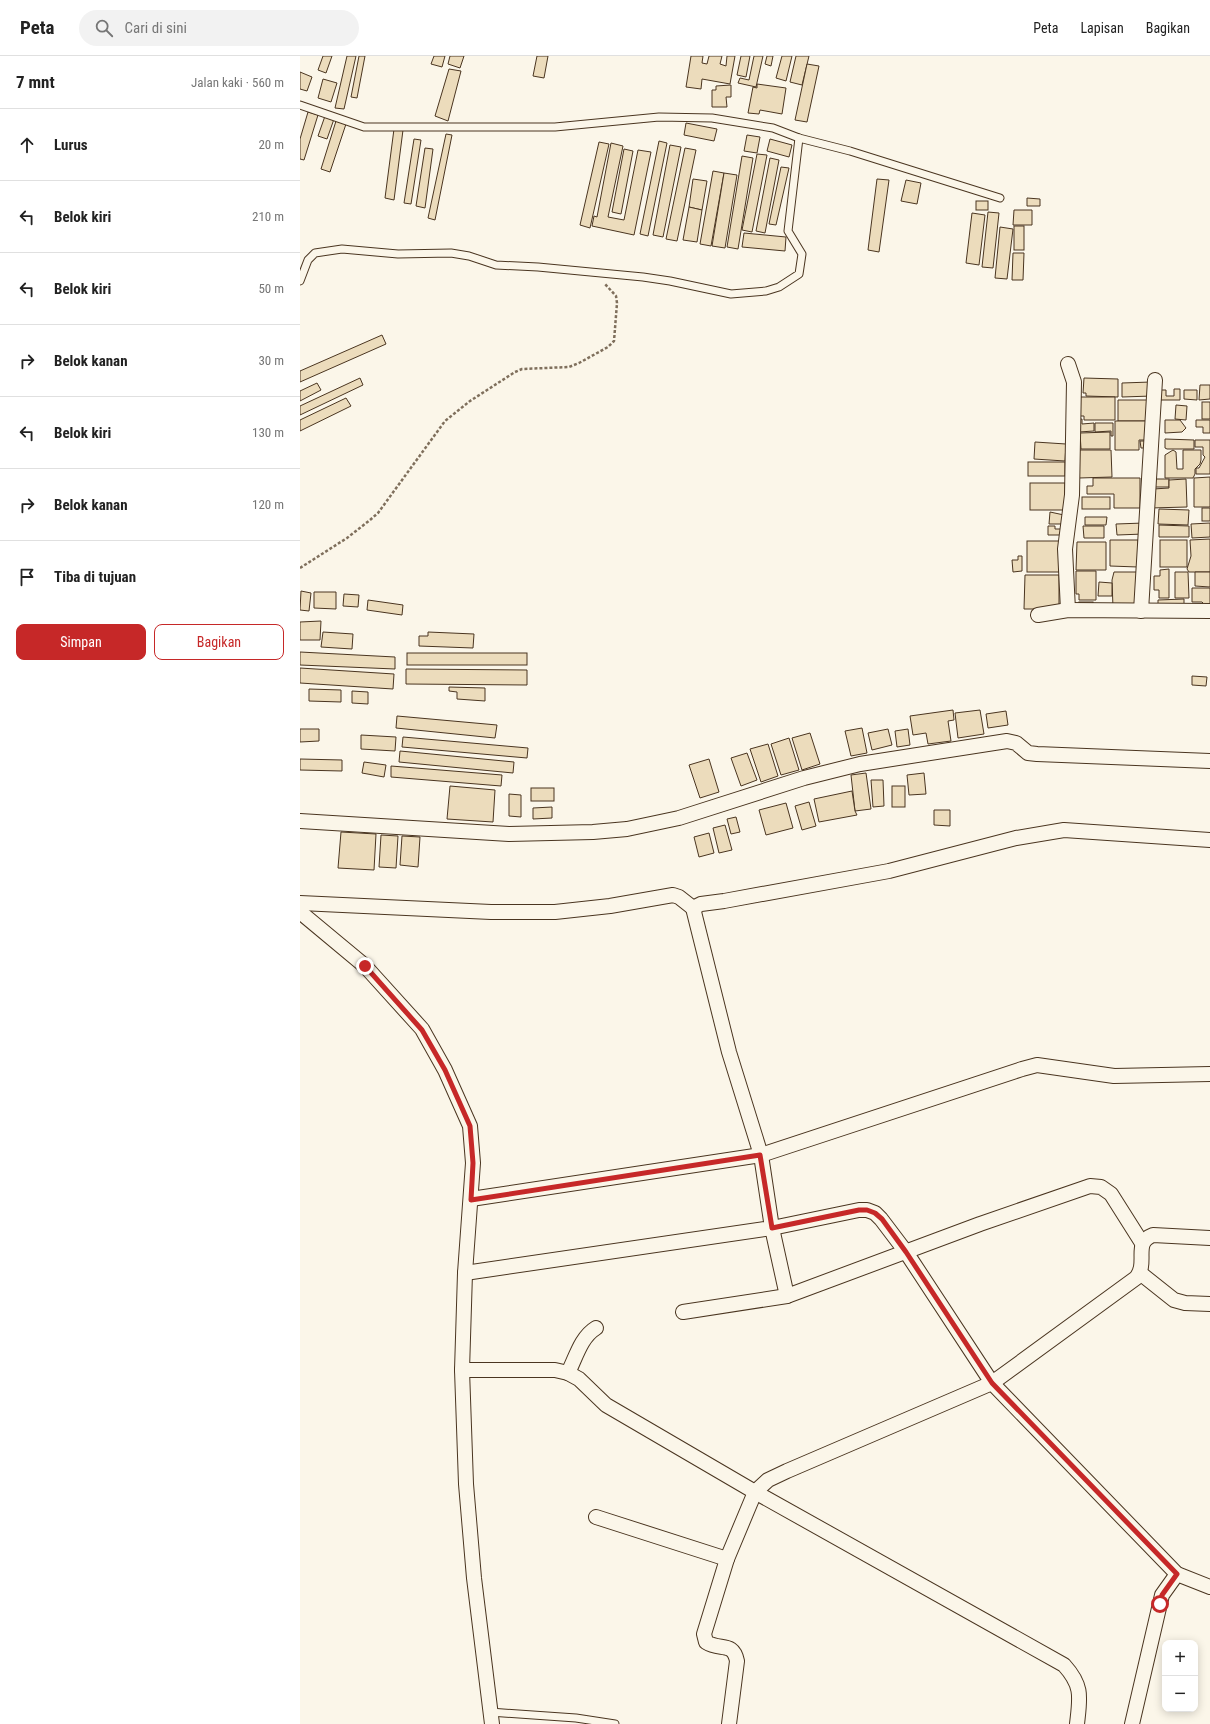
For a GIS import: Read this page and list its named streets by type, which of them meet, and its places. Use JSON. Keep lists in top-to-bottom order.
{
  "page": {
    "header": "Peta",
    "search": "Cari di sini",
    "nav": ["Peta", "Lapisan", "Bagikan"],
    "heading": ["7 mnt", "Jalan kaki · 560 m"],
    "list": [
      ["Lurus", "20 m"],
      ["Belok kiri", "210 m"],
      ["Belok kiri", "50 m"],
      ["Belok kanan", "30 m"],
      ["Belok kiri", "130 m"],
      ["Belok kanan", "120 m"],
      "Tiba di tujuan"
    ],
    "buttons": ["Simpan", "Bagikan"],
    "map_buttons": ["+", "−"]
  }
}
